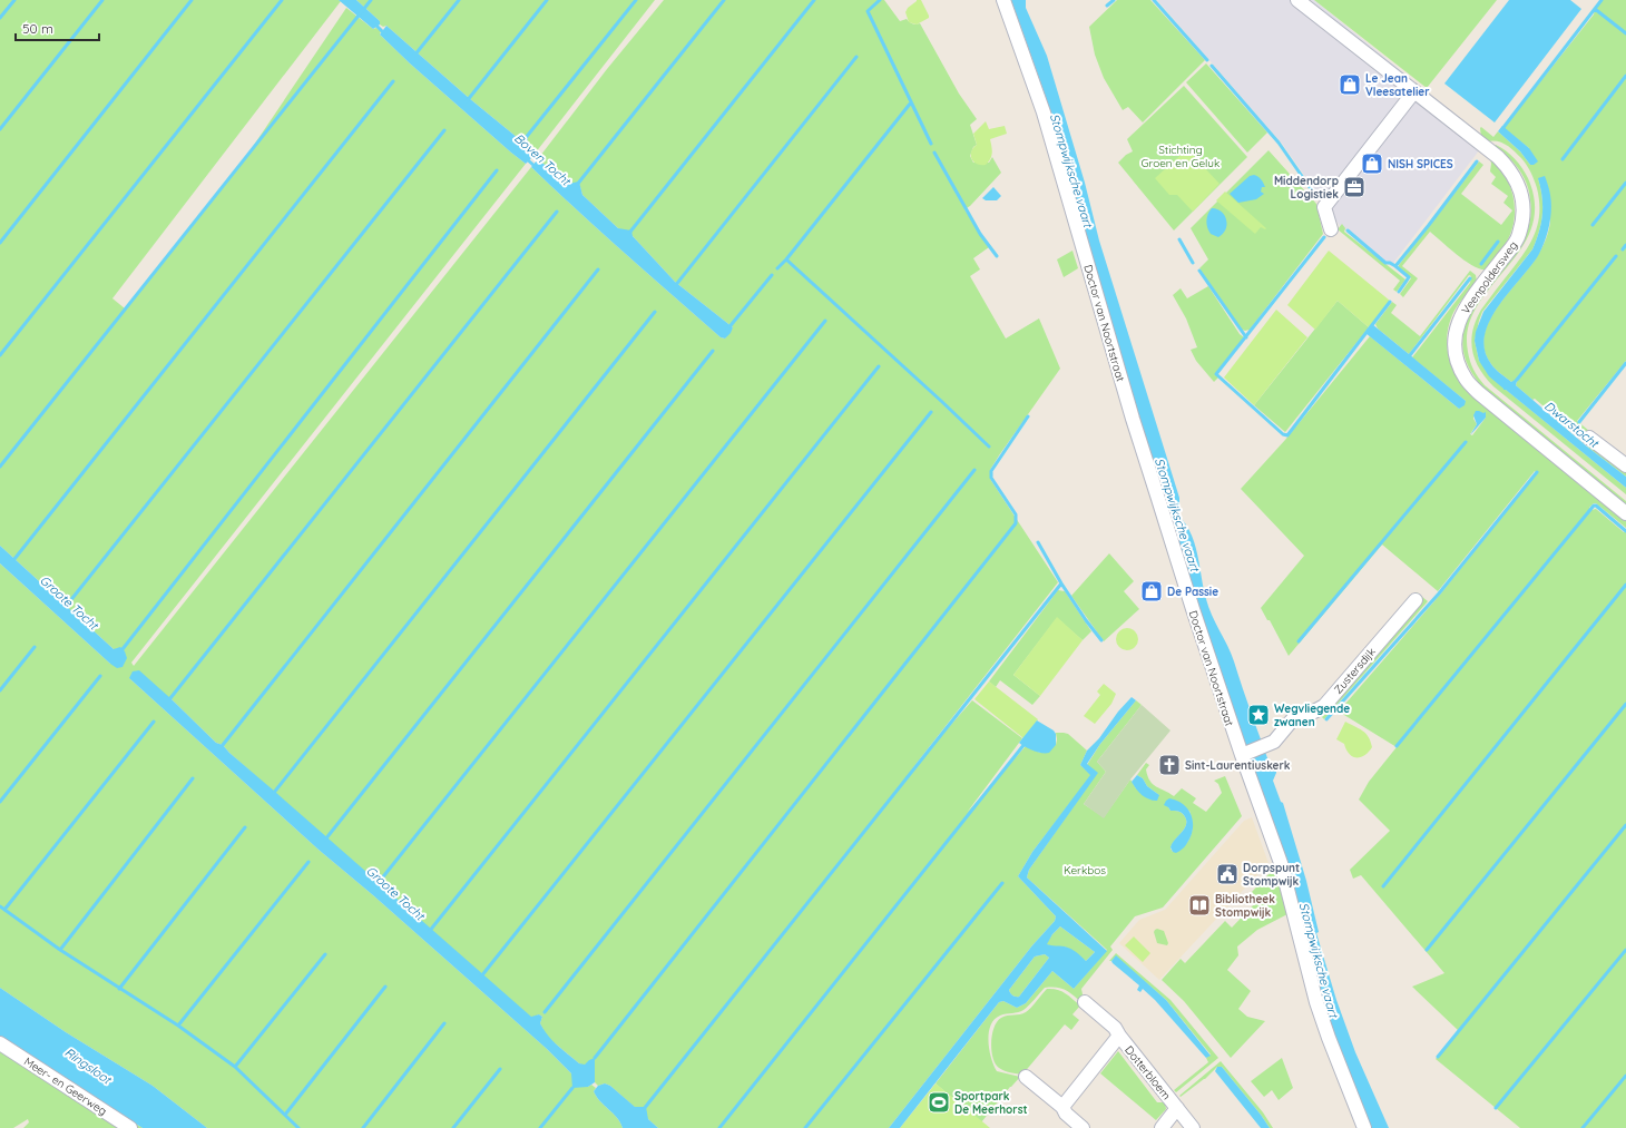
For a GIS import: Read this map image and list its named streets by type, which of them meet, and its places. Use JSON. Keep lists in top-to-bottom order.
{
  "streets": {
    "street": [
      "Veenpoldersweg",
      "Doctor van Noortstraat",
      "Zustersdijk",
      "Dotterbloem",
      "Meer- en Geerweg"
    ]
  },
  "crossings": [
    ["Doctor van Noortstraat", "Zustersdijk"]
  ],
  "water": [
    "Boven Tocht",
    "Stompwijksche vaart",
    "Dwarstocht",
    "Groote Tocht",
    "Ringsloot"
  ],
  "parks": ["Stichting Groen en Geluk", "Kerkbos"],
  "places": {
    "shop": ["Le Jean Vleesatelier", "NISH SPICES", "De Passie"],
    "office": ["Middendorp Logistiek"],
    "place": ["Wegvliegende zwanen"],
    "church": ["Sint-Laurentiuskerk"],
    "public building": ["Dorpspunt Stompwijk"],
    "library": ["Bibliotheek Stompwijk"],
    "sports": ["Sportpark De Meerhorst"]
  },
  "scale_bar": "50 m"
}
